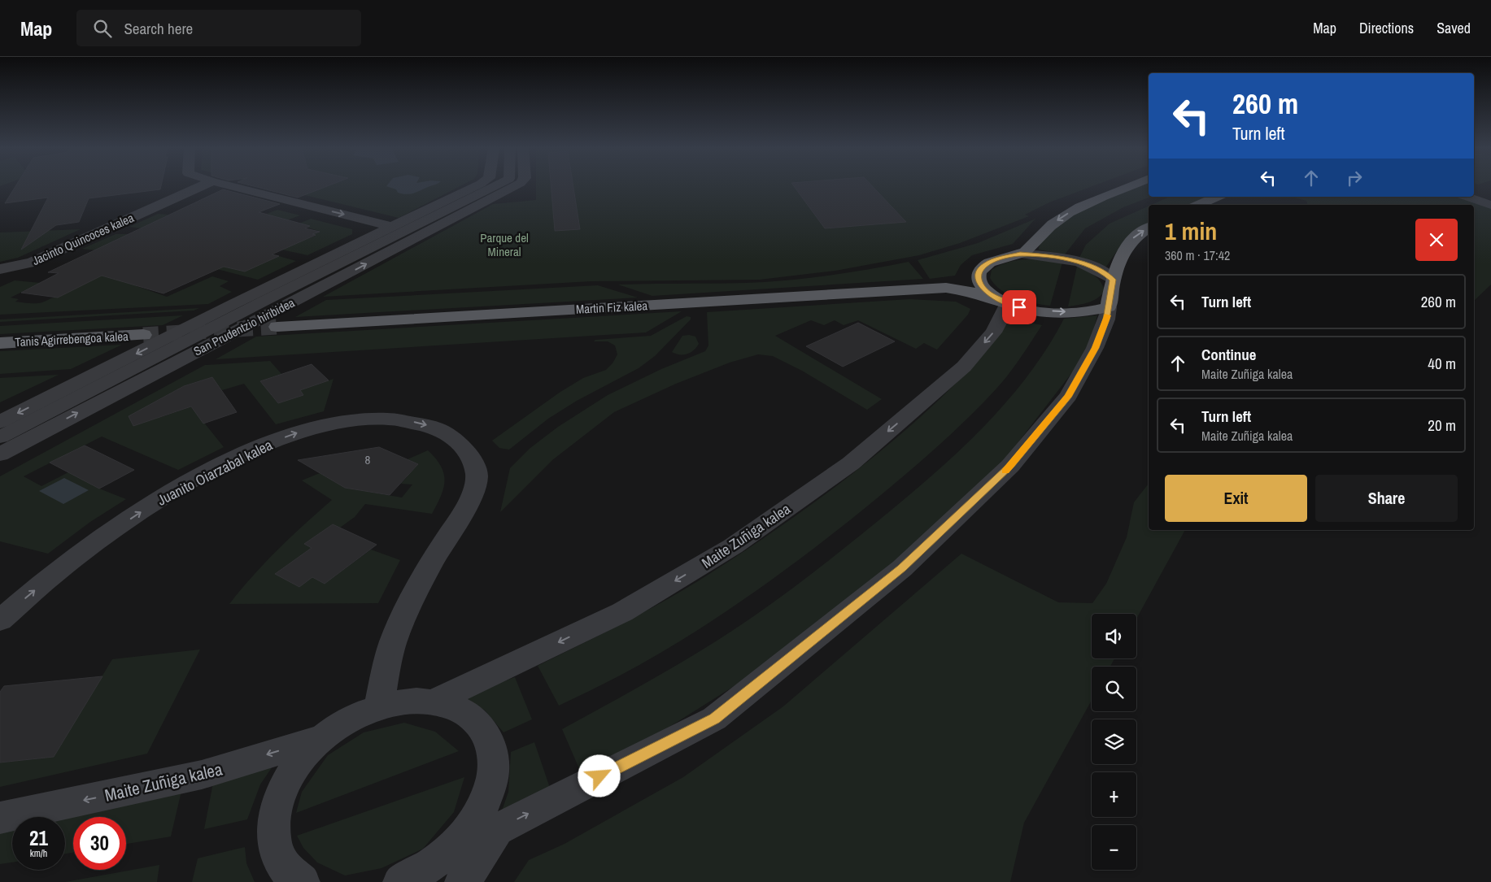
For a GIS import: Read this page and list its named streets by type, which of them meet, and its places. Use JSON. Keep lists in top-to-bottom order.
{
  "streets": {
    "main road": ["Martin Fiz kalea", "Tanis Agirrebengoa kalea"],
    "street": [
      "Jacinto Quincoces kalea",
      "San Prudentzio hiribidea",
      "Juanito Oiarzabal kalea",
      "Maite Zuñiga kalea"
    ]
  },
  "crossings": [
    ["Martin Fiz kalea", "Maite Zuñiga kalea"]
  ],
  "parks": ["Parque del Mineral"],
  "house_numbers": ["8"],
  "page": {
    "header": "Map",
    "search": "Search here",
    "nav": ["Map", "Directions", "Saved"],
    "turn": ["260 m", "Turn left"],
    "heading": ["1 min", "360 m · 17:42"],
    "list": [
      {
        "name": "Turn left",
        "value": "260 m"
      },
      {
        "name": "Continue",
        "note": "Maite Zuñiga kalea",
        "value": "40 m"
      },
      {
        "name": "Turn left",
        "note": "Maite Zuñiga kalea",
        "value": "20 m"
      }
    ],
    "buttons": ["Exit", "Share"],
    "map_buttons": ["+", "−"],
    "speed": "21 km/h",
    "limit": "30"
  }
}
